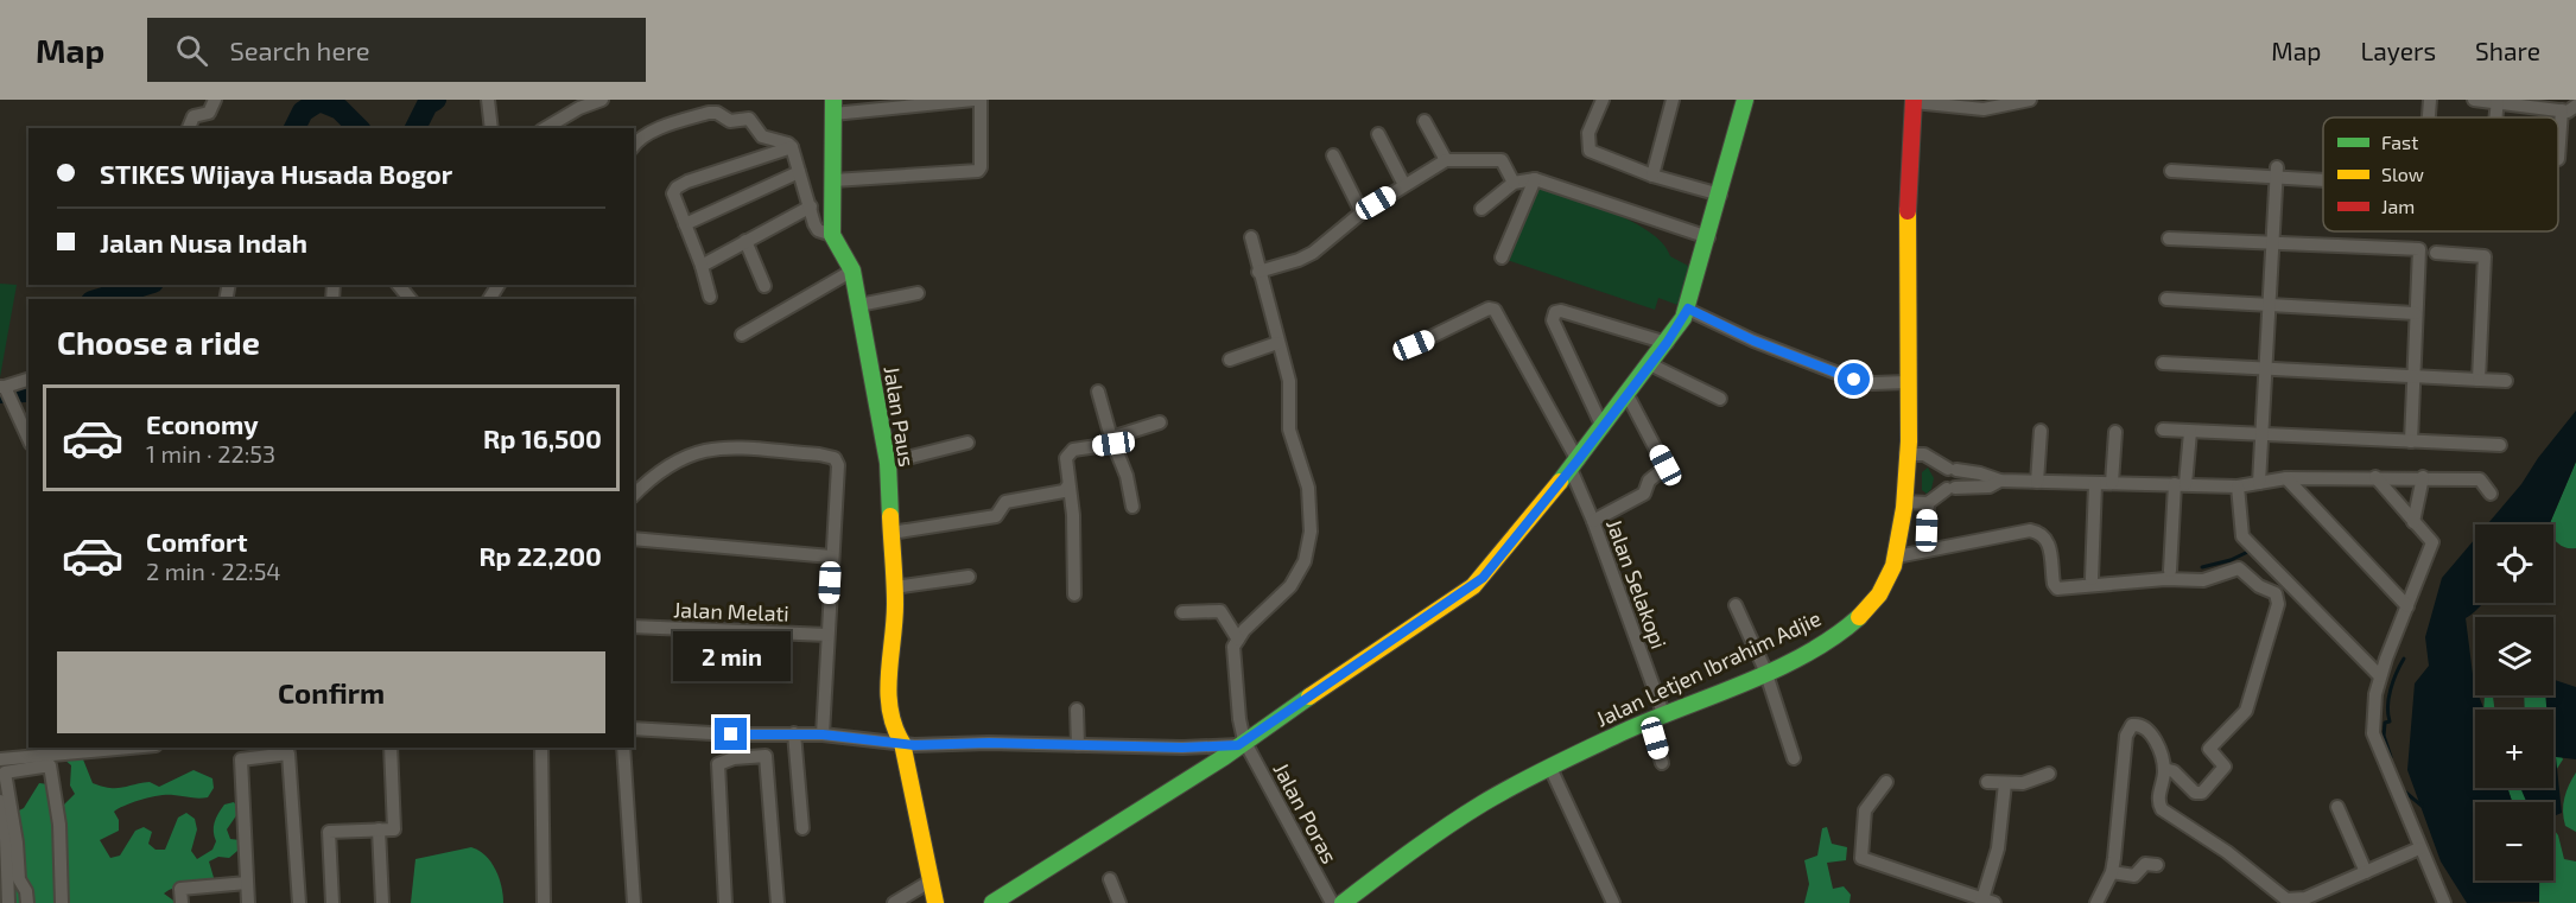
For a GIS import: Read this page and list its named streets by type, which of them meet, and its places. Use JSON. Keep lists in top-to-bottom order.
{
  "streets": {
    "street": [
      "Jalan Paus",
      "Jalan Selakopi",
      "Jalan Melati",
      "Jalan Letjen Ibrahim Adjie",
      "Jalan Poras"
    ]
  },
  "crossings": [
    ["Jalan Selakopi", "Jalan Letjen Ibrahim Adjie"]
  ],
  "legend": ["Fast", "Slow", "Jam"],
  "page": {
    "header": "Map",
    "search": "Search here",
    "nav": ["Map", "Layers", "Share"],
    "banner": ["STIKES Wijaya Husada Bogor", "Jalan Nusa Indah"],
    "heading": "Choose a ride",
    "list": [
      {
        "name": "Economy",
        "note": "1 min · 22:53",
        "value": "Rp 16,500"
      },
      {
        "name": "Comfort",
        "note": "2 min · 22:54",
        "value": "Rp 22,200"
      }
    ],
    "map_buttons": ["+", "−"],
    "bubble": "2 min",
    "buttons": "Confirm"
  }
}
